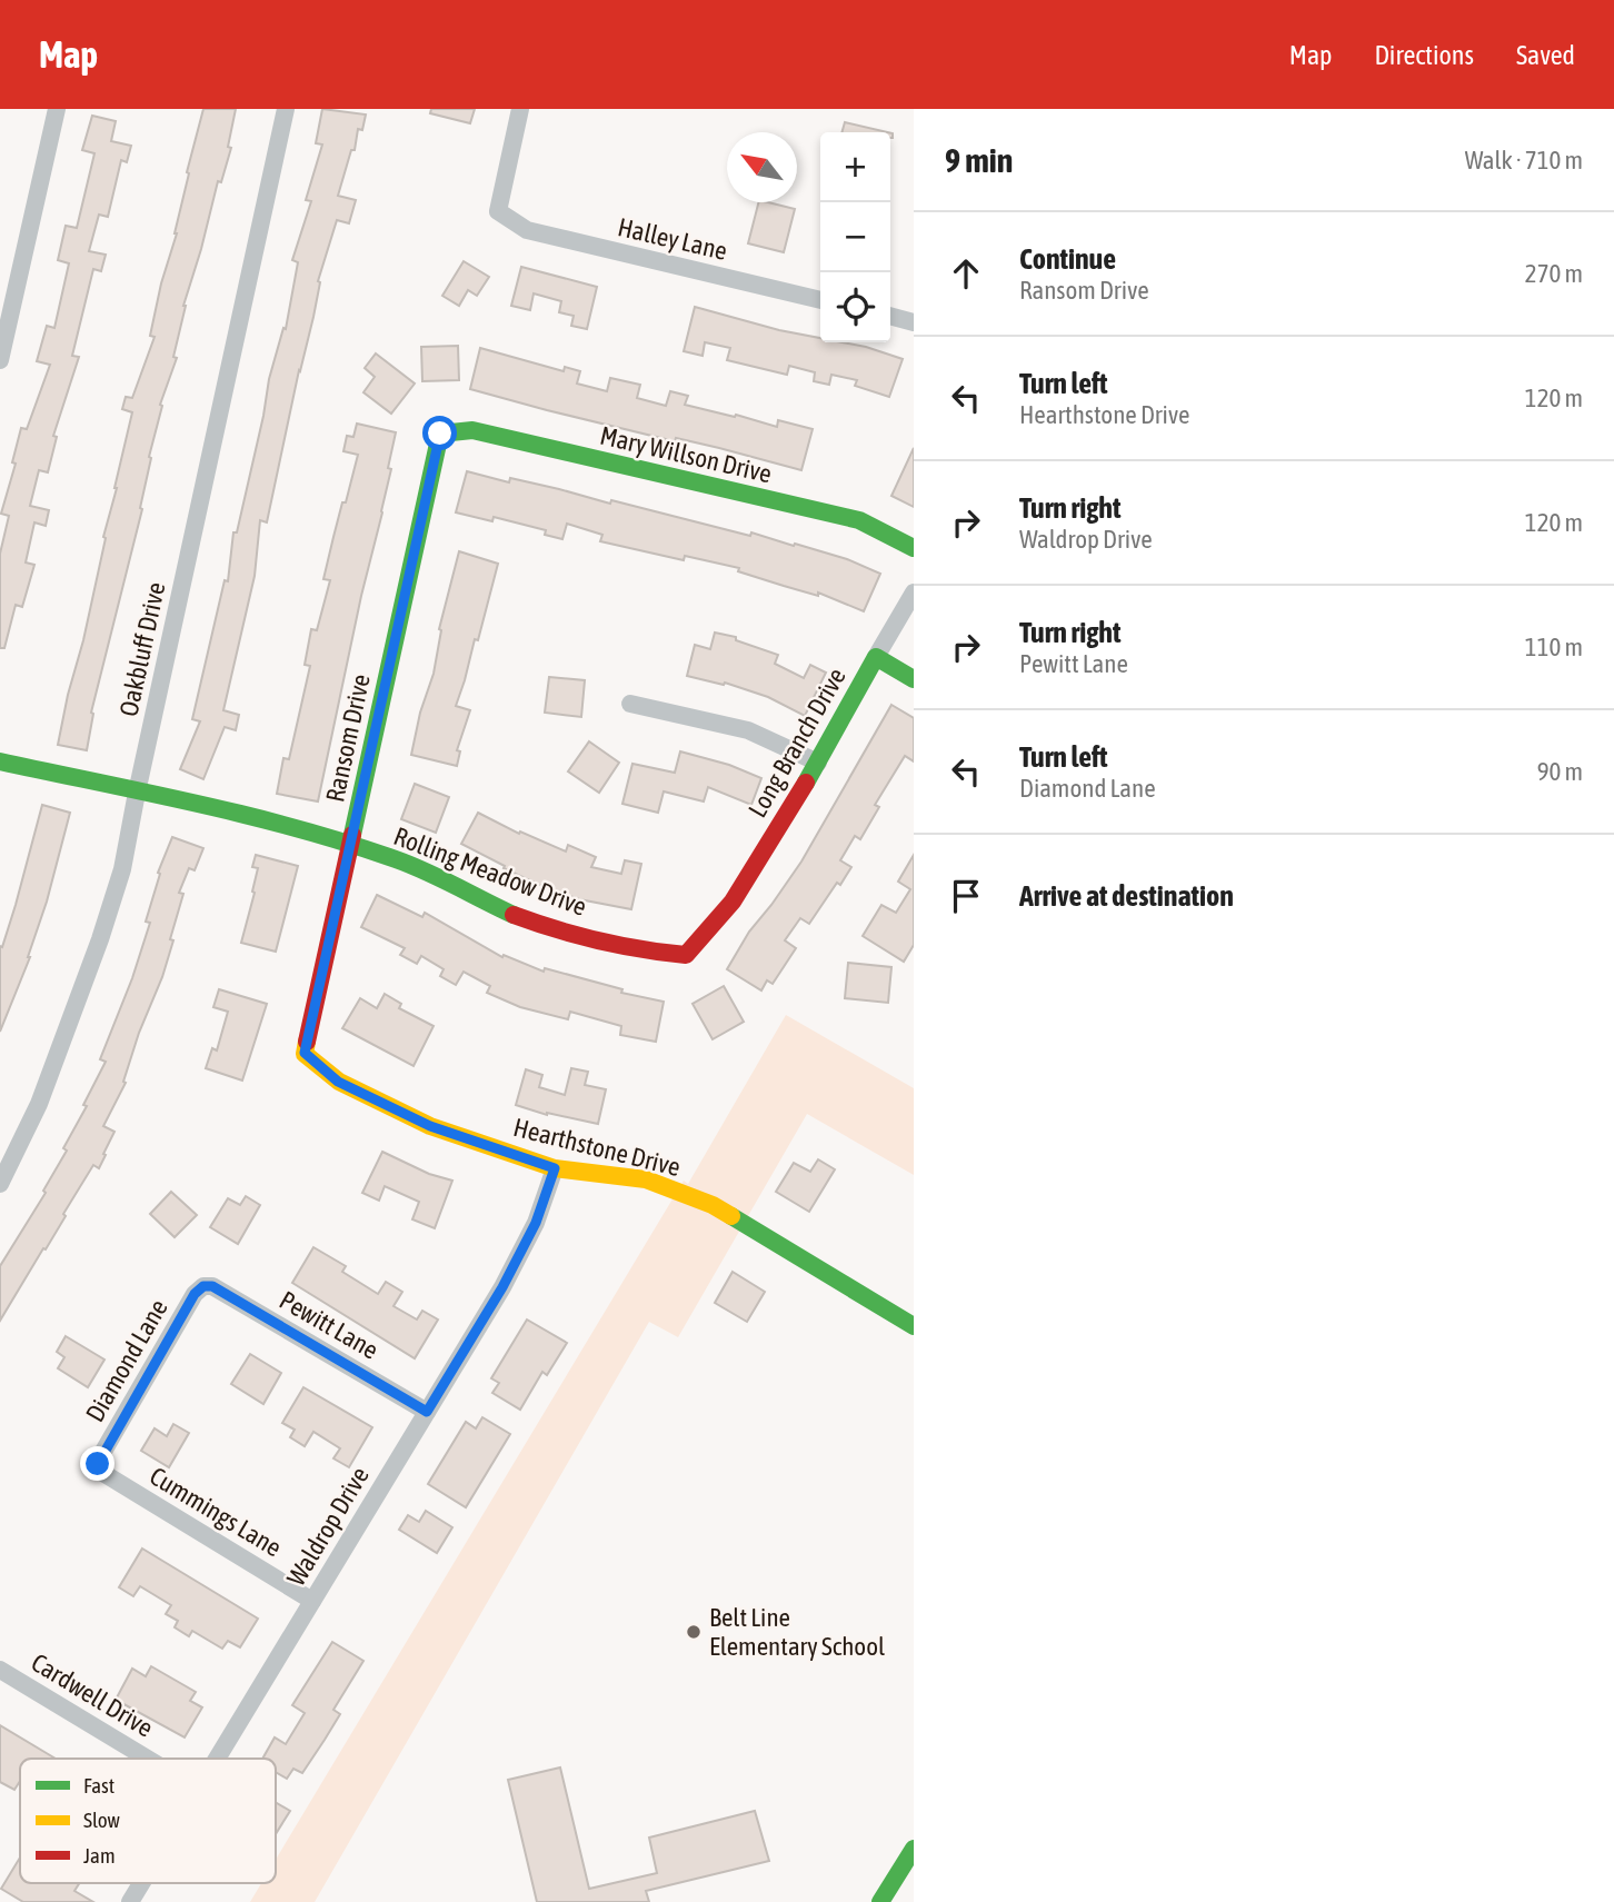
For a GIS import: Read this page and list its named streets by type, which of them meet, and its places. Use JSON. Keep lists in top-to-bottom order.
{
  "streets": {
    "street": [
      "Halley Lane",
      "Mary Willson Drive",
      "Oakbluff Drive",
      "Ransom Drive",
      "Long Branch Drive",
      "Rolling Meadow Drive",
      "Hearthstone Drive",
      "Pewitt Lane",
      "Diamond Lane",
      "Cummings Lane",
      "Waldrop Drive",
      "Cardwell Drive"
    ]
  },
  "crossings": [
    ["Mary Willson Drive", "Ransom Drive"],
    ["Oakbluff Drive", "Rolling Meadow Drive"],
    ["Ransom Drive", "Rolling Meadow Drive"],
    ["Ransom Drive", "Hearthstone Drive"],
    ["Long Branch Drive", "Rolling Meadow Drive"],
    ["Hearthstone Drive", "Waldrop Drive"],
    ["Pewitt Lane", "Diamond Lane"],
    ["Pewitt Lane", "Waldrop Drive"],
    ["Diamond Lane", "Cummings Lane"],
    ["Cummings Lane", "Waldrop Drive"]
  ],
  "places": ["Belt Line Elementary School"],
  "legend": ["Fast", "Slow", "Jam"],
  "north": "top left",
  "page": {
    "header": "Map",
    "nav": ["Map", "Directions", "Saved"],
    "heading": ["9 min", "Walk · 710 m"],
    "map_buttons": ["+", "−"],
    "list": [
      ["Continue", "Ransom Drive", "270 m"],
      ["Turn left", "Hearthstone Drive", "120 m"],
      ["Turn right", "Waldrop Drive", "120 m"],
      ["Turn right", "Pewitt Lane", "110 m"],
      ["Turn left", "Diamond Lane", "90 m"],
      "Arrive at destination"
    ]
  }
}
